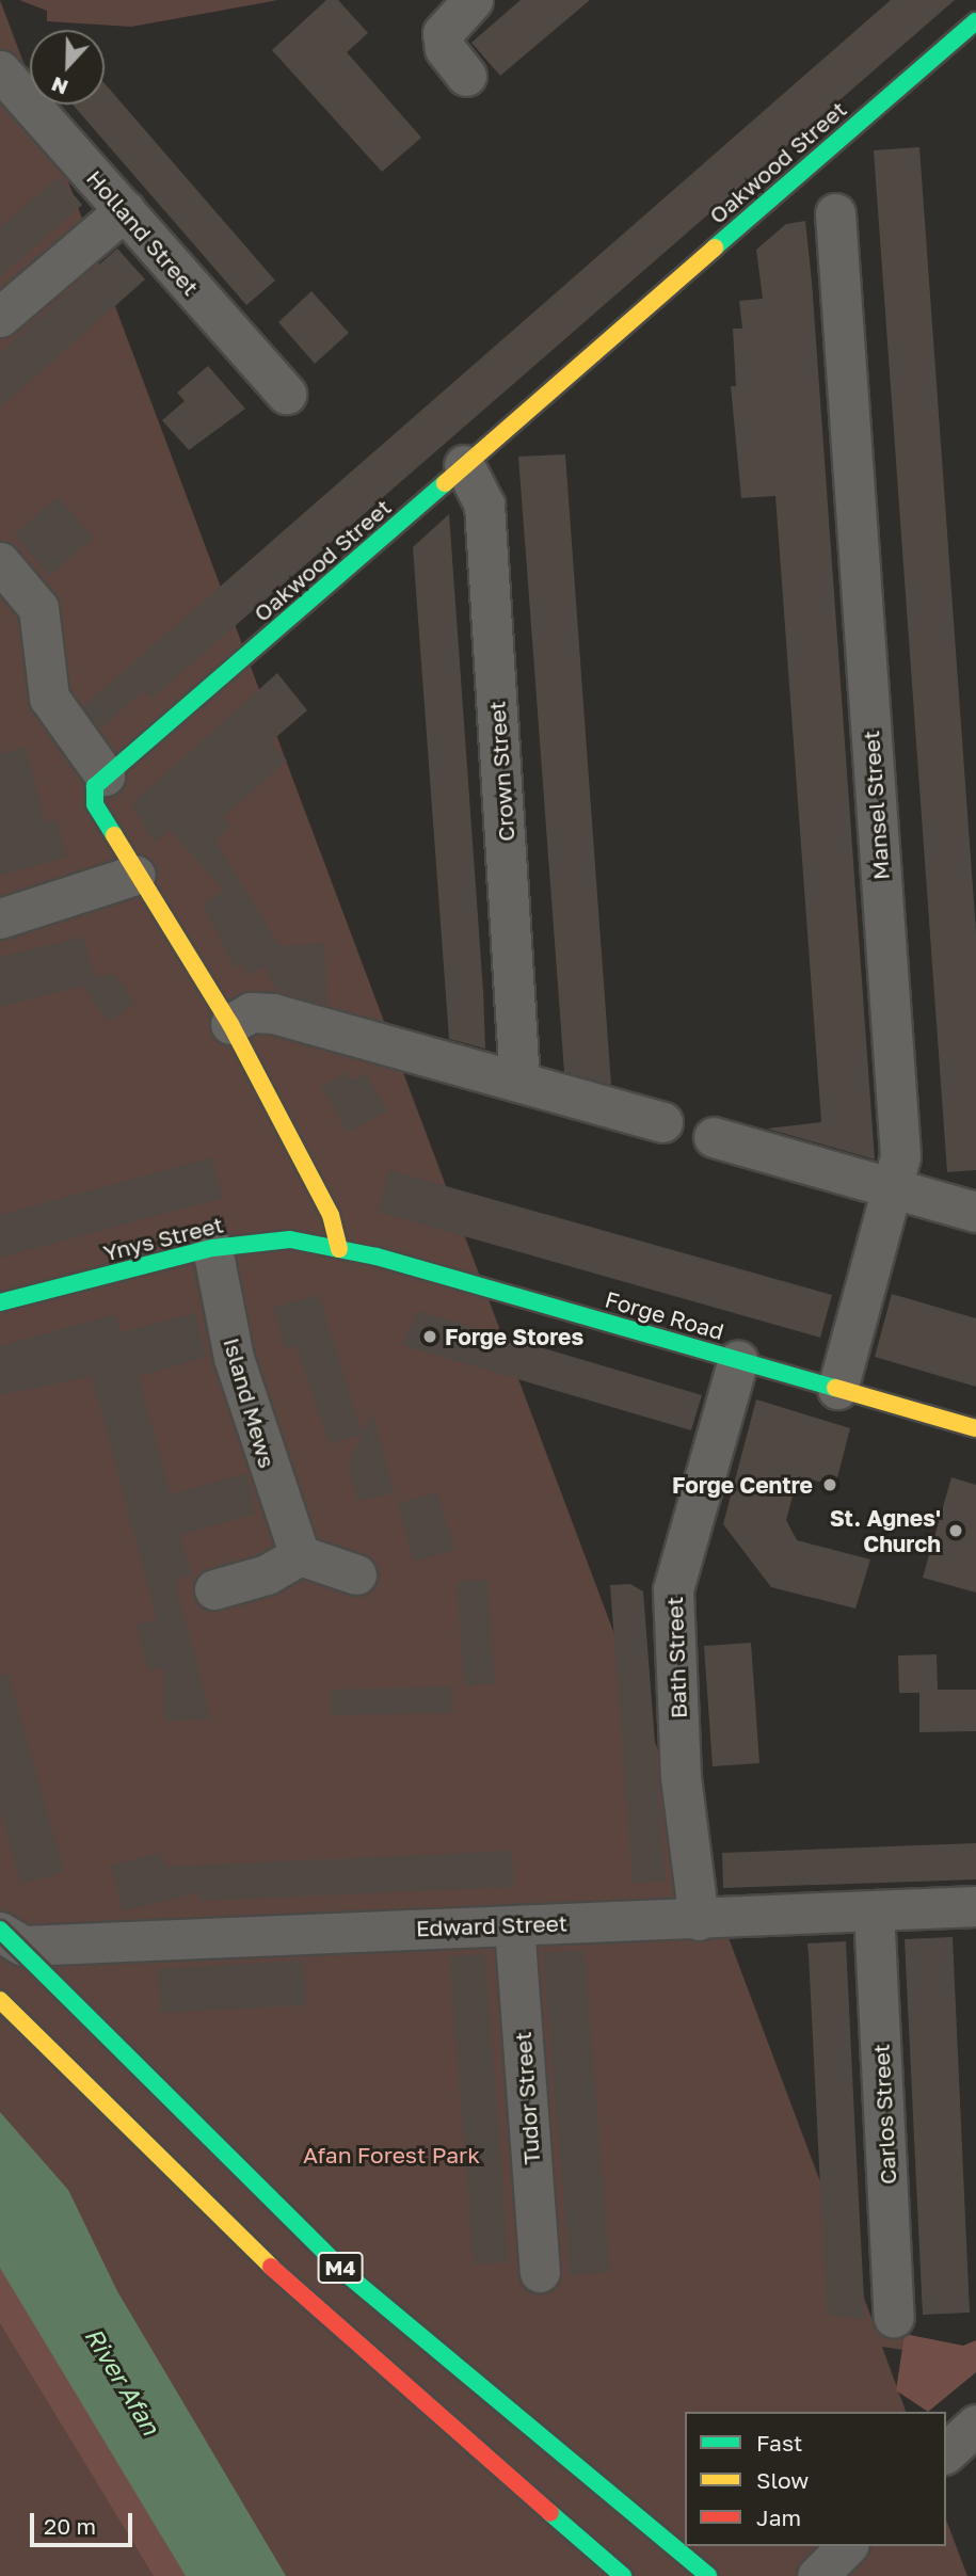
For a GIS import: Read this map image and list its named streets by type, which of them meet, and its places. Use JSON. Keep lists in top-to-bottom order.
{
  "streets": {
    "main road": [
      "Oakwood Street",
      "Ynys Street",
      "Forge Road",
      "M4"
    ],
    "street": [
      "Holland Street",
      "Crown Street",
      "Mansel Street",
      "Island Mews",
      "Bath Street",
      "Edward Street",
      "Tudor Street",
      "Carlos Street"
    ]
  },
  "crossings": [
    ["Oakwood Street", "Crown Street"],
    ["Mansel Street", "Forge Road"],
    ["Ynys Street", "Forge Road"],
    ["Ynys Street", "Island Mews"],
    ["Forge Road", "Bath Street"],
    ["Bath Street", "Edward Street"],
    ["Edward Street", "Tudor Street"],
    ["Edward Street", "Carlos Street"],
    ["Edward Street", "M4"]
  ],
  "water": ["River Afan"],
  "parks": ["Afan Forest Park"],
  "places": ["Forge Stores", "Forge Centre", "St. Agnes' Church"],
  "legend": ["Fast", "Slow", "Jam"],
  "scale_bar": "20 m",
  "north": "bottom"
}
